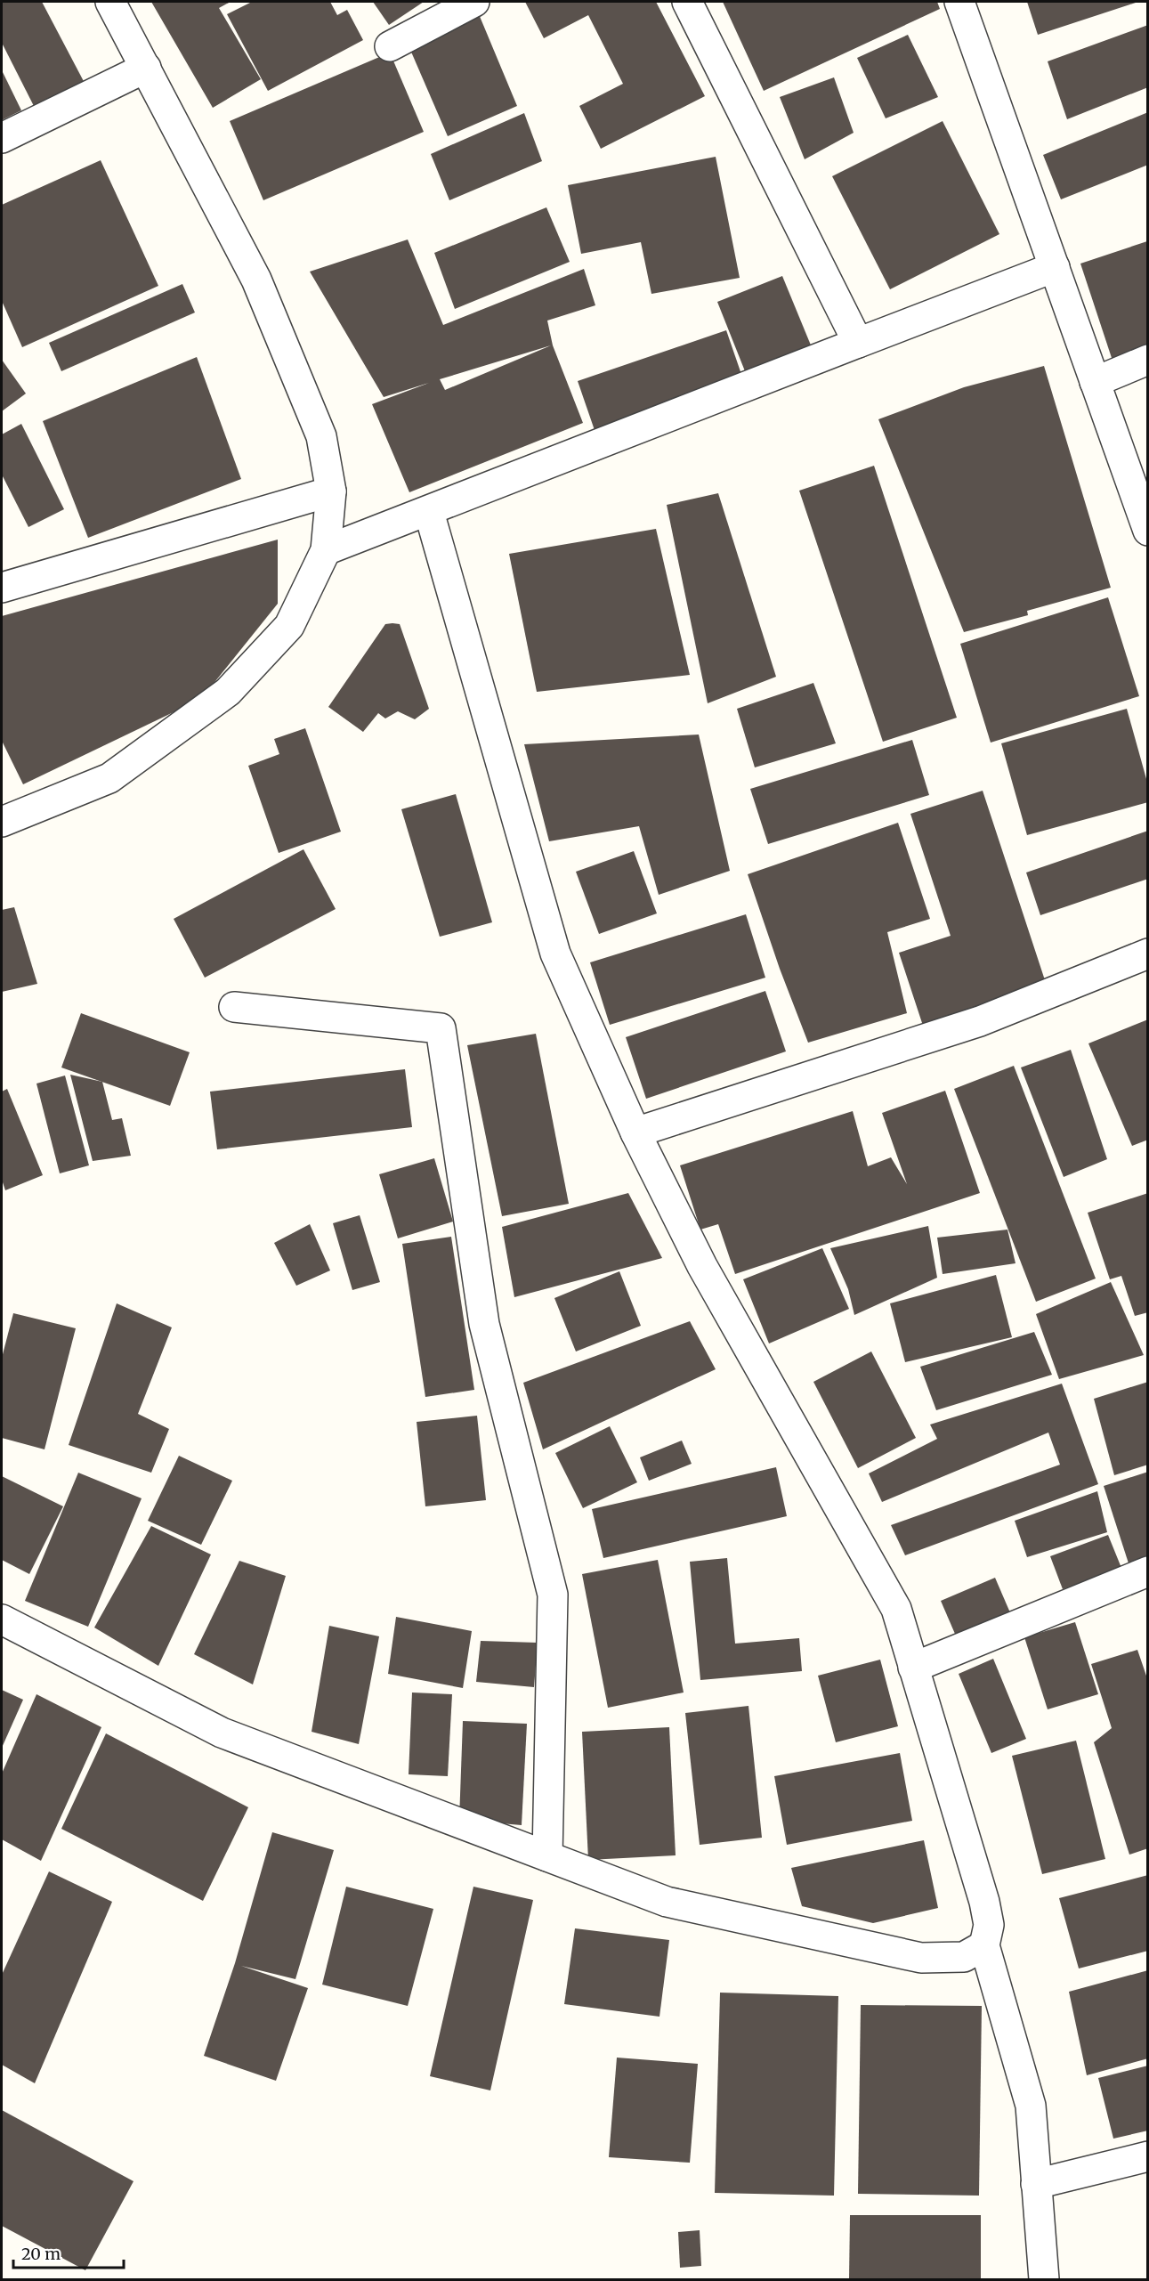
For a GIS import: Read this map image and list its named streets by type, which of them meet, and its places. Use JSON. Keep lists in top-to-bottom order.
{
  "scale_bar": "20 m"
}
